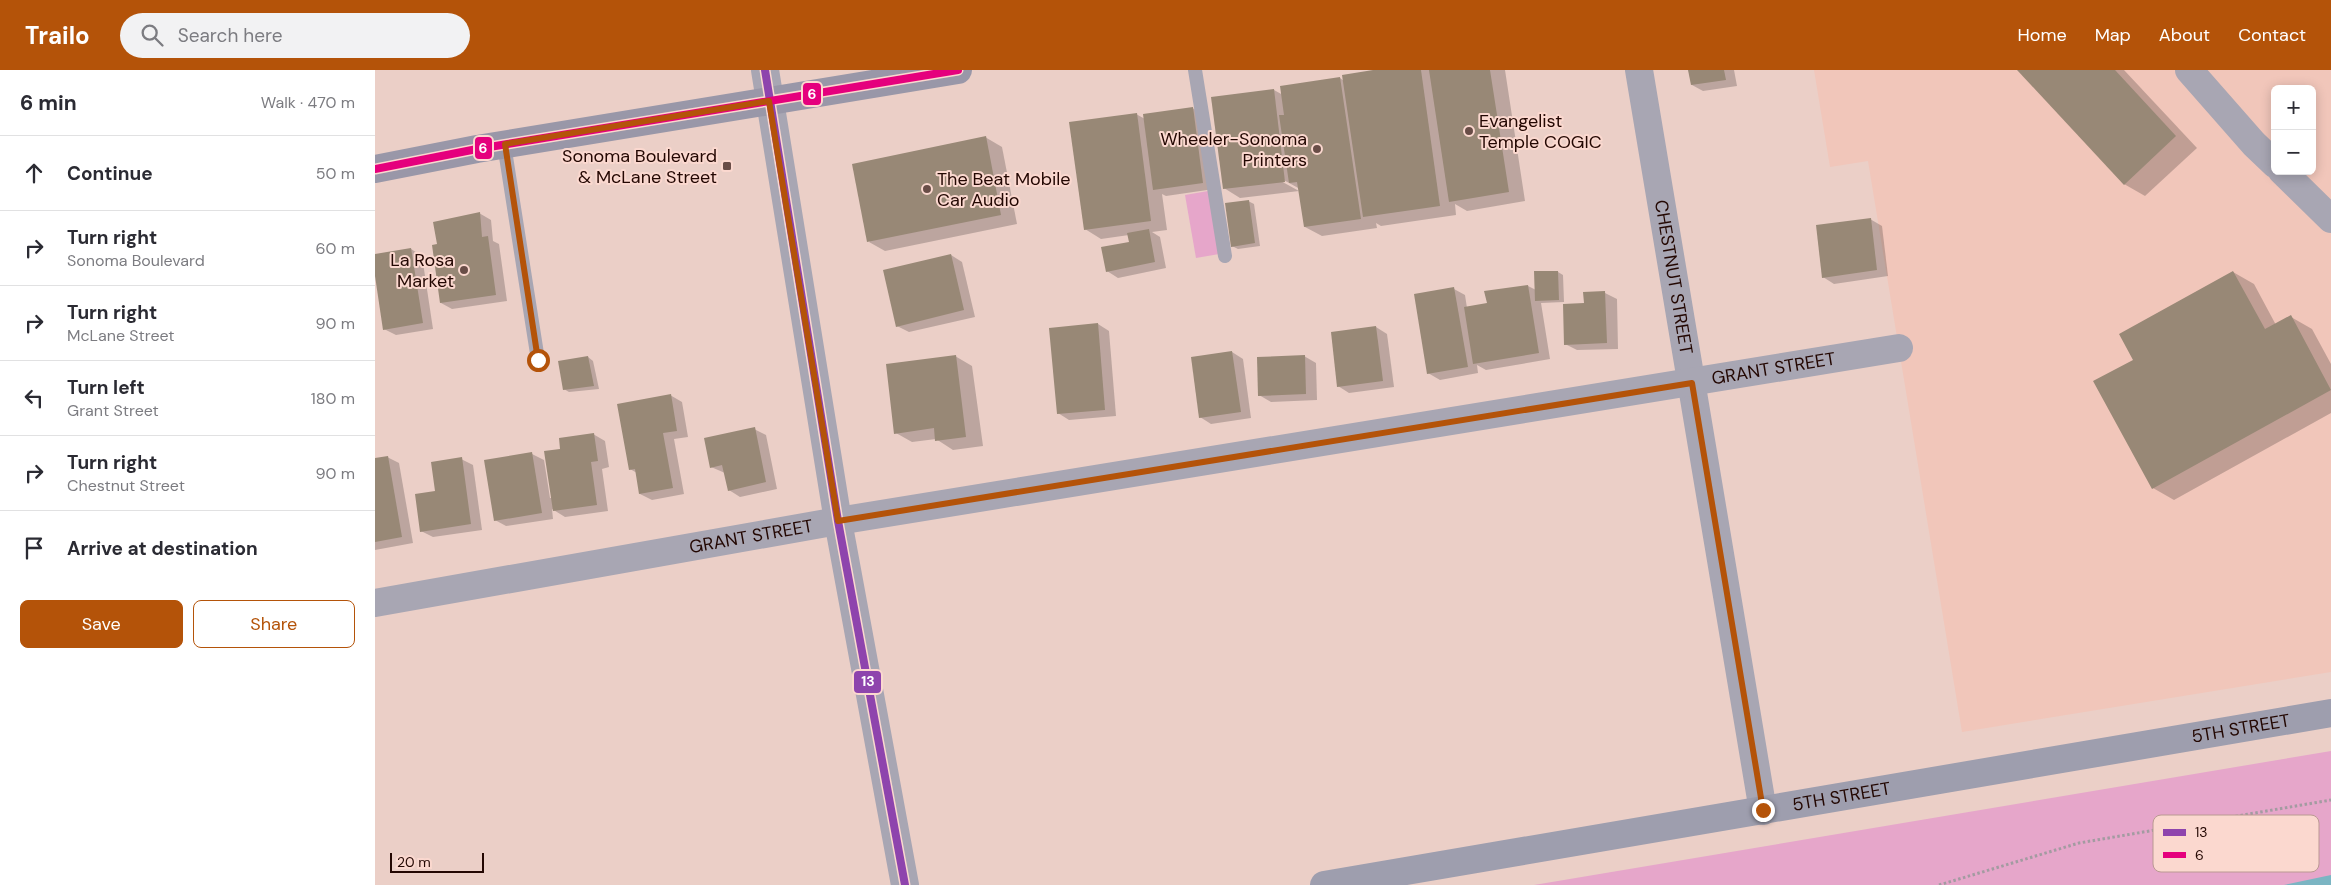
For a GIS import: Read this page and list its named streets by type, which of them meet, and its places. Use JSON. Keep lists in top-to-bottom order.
{
  "streets": {
    "street": ["CHESTNUT STREET", "GRANT STREET", "5TH STREET"]
  },
  "crossings": [
    ["CHESTNUT STREET", "GRANT STREET"],
    ["CHESTNUT STREET", "5TH STREET"]
  ],
  "places": {
    "other": [
      "Evangelist Temple COGIC",
      "Wheeler-Sonoma Printers",
      "The Beat Mobile Car Audio",
      "La Rosa Market"
    ],
    "transit": ["Sonoma Boulevard & McLane Street"]
  },
  "lines": ["transit line 13", "transit line 6"],
  "legend": ["13", "6"],
  "scale_bar": "20 m",
  "page": {
    "header": "Trailo",
    "search": "Search here",
    "nav": [
      "Home",
      "Map",
      "About",
      "Contact"
    ],
    "heading": ["6 min", "Walk · 470 m"],
    "map_buttons": ["+", "−"],
    "list": [
      ["Continue", "50 m"],
      ["Turn right", "Sonoma Boulevard", "60 m"],
      ["Turn right", "McLane Street", "90 m"],
      ["Turn left", "Grant Street", "180 m"],
      ["Turn right", "Chestnut Street", "90 m"],
      "Arrive at destination"
    ],
    "buttons": ["Save", "Share"],
    "scale": "20 m"
  }
}
